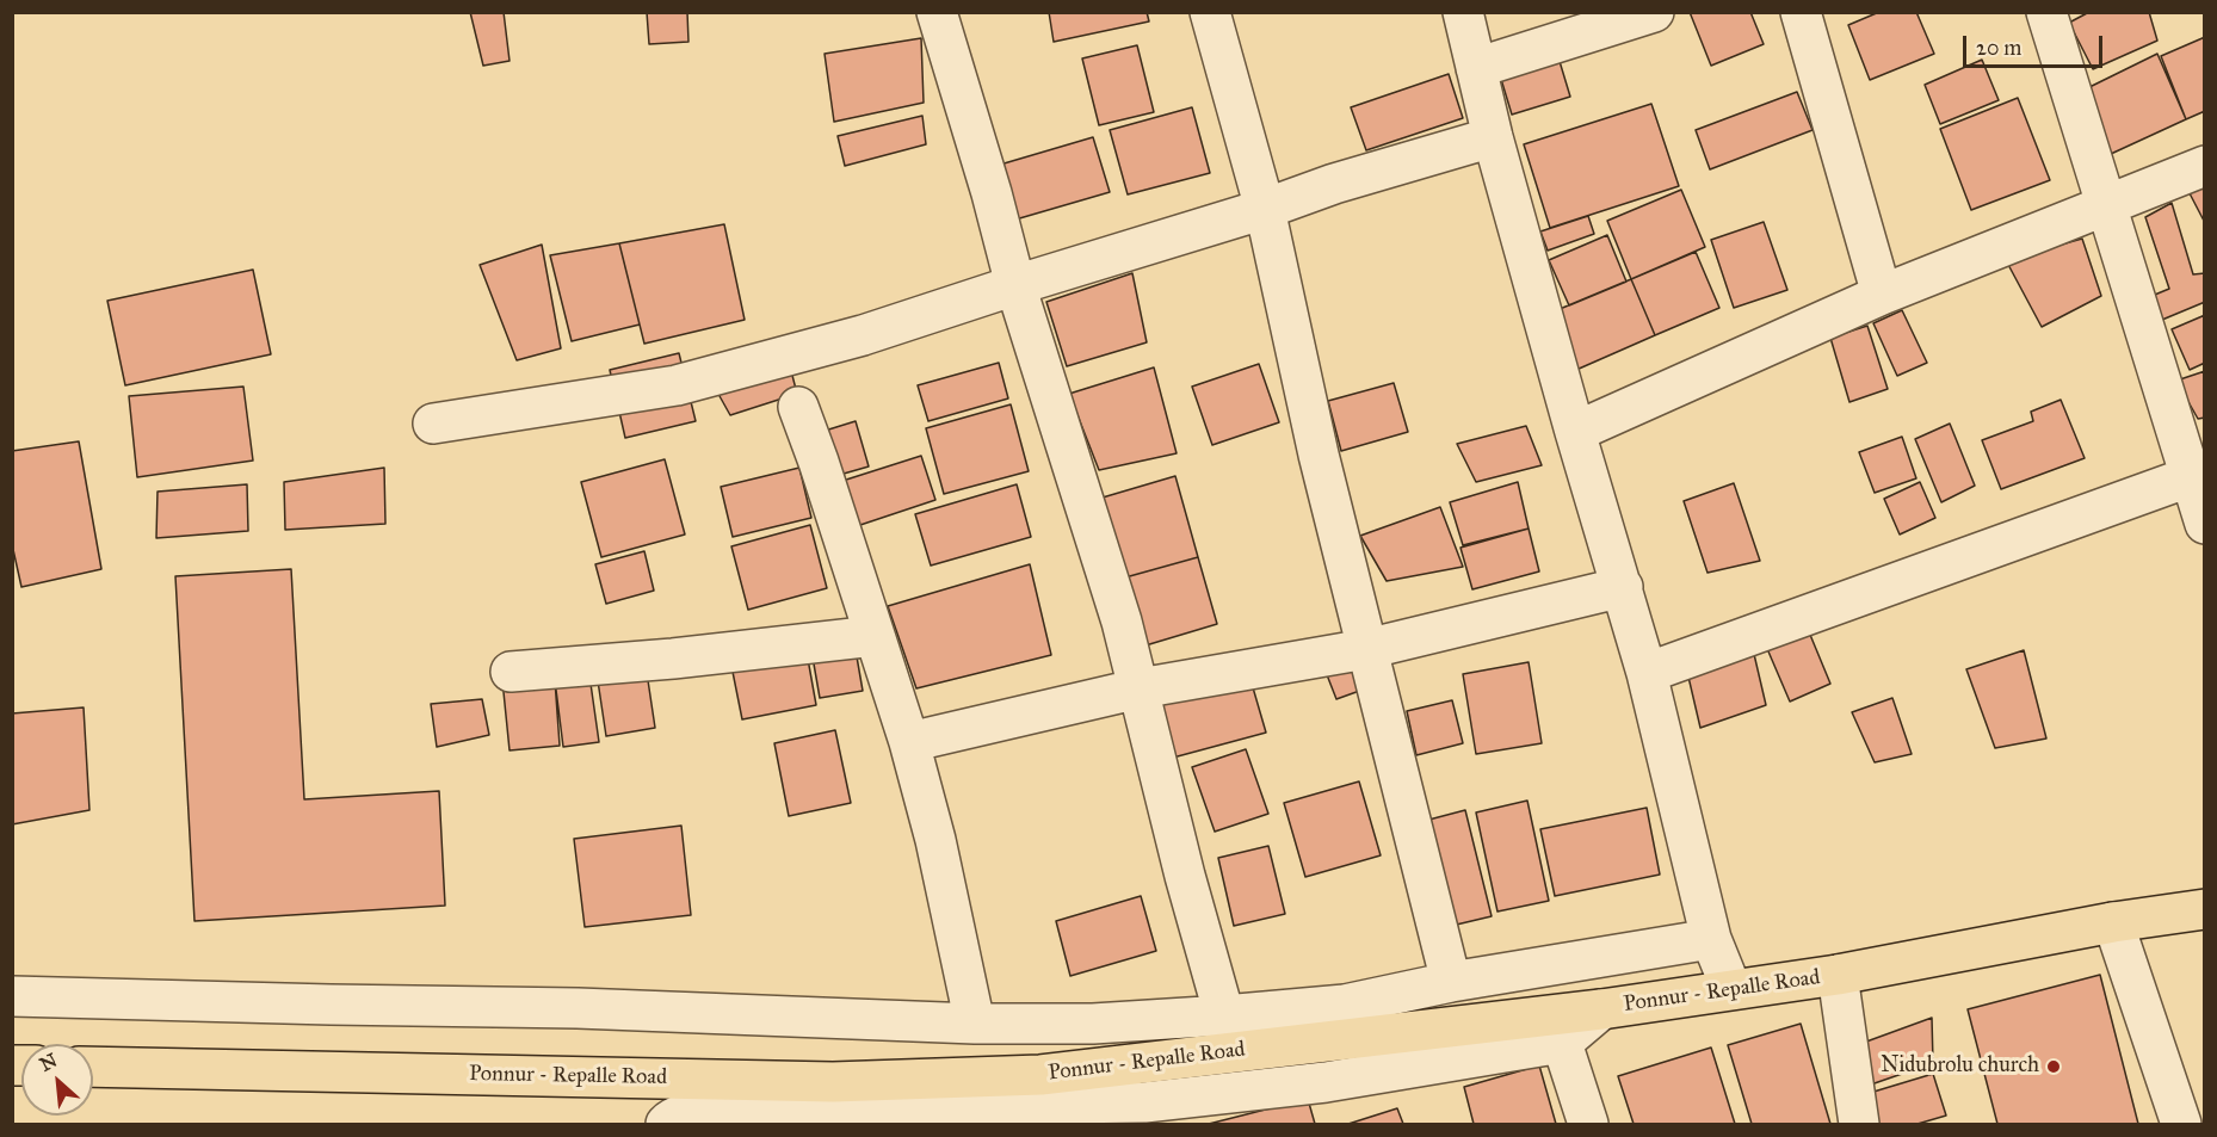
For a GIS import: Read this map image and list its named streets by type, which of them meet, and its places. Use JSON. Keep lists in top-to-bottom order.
{
  "streets": {
    "main road": ["Ponnur - Repalle Road"]
  },
  "places": ["Nidubrolu church"],
  "scale_bar": "20 m",
  "north": "top left"
}
